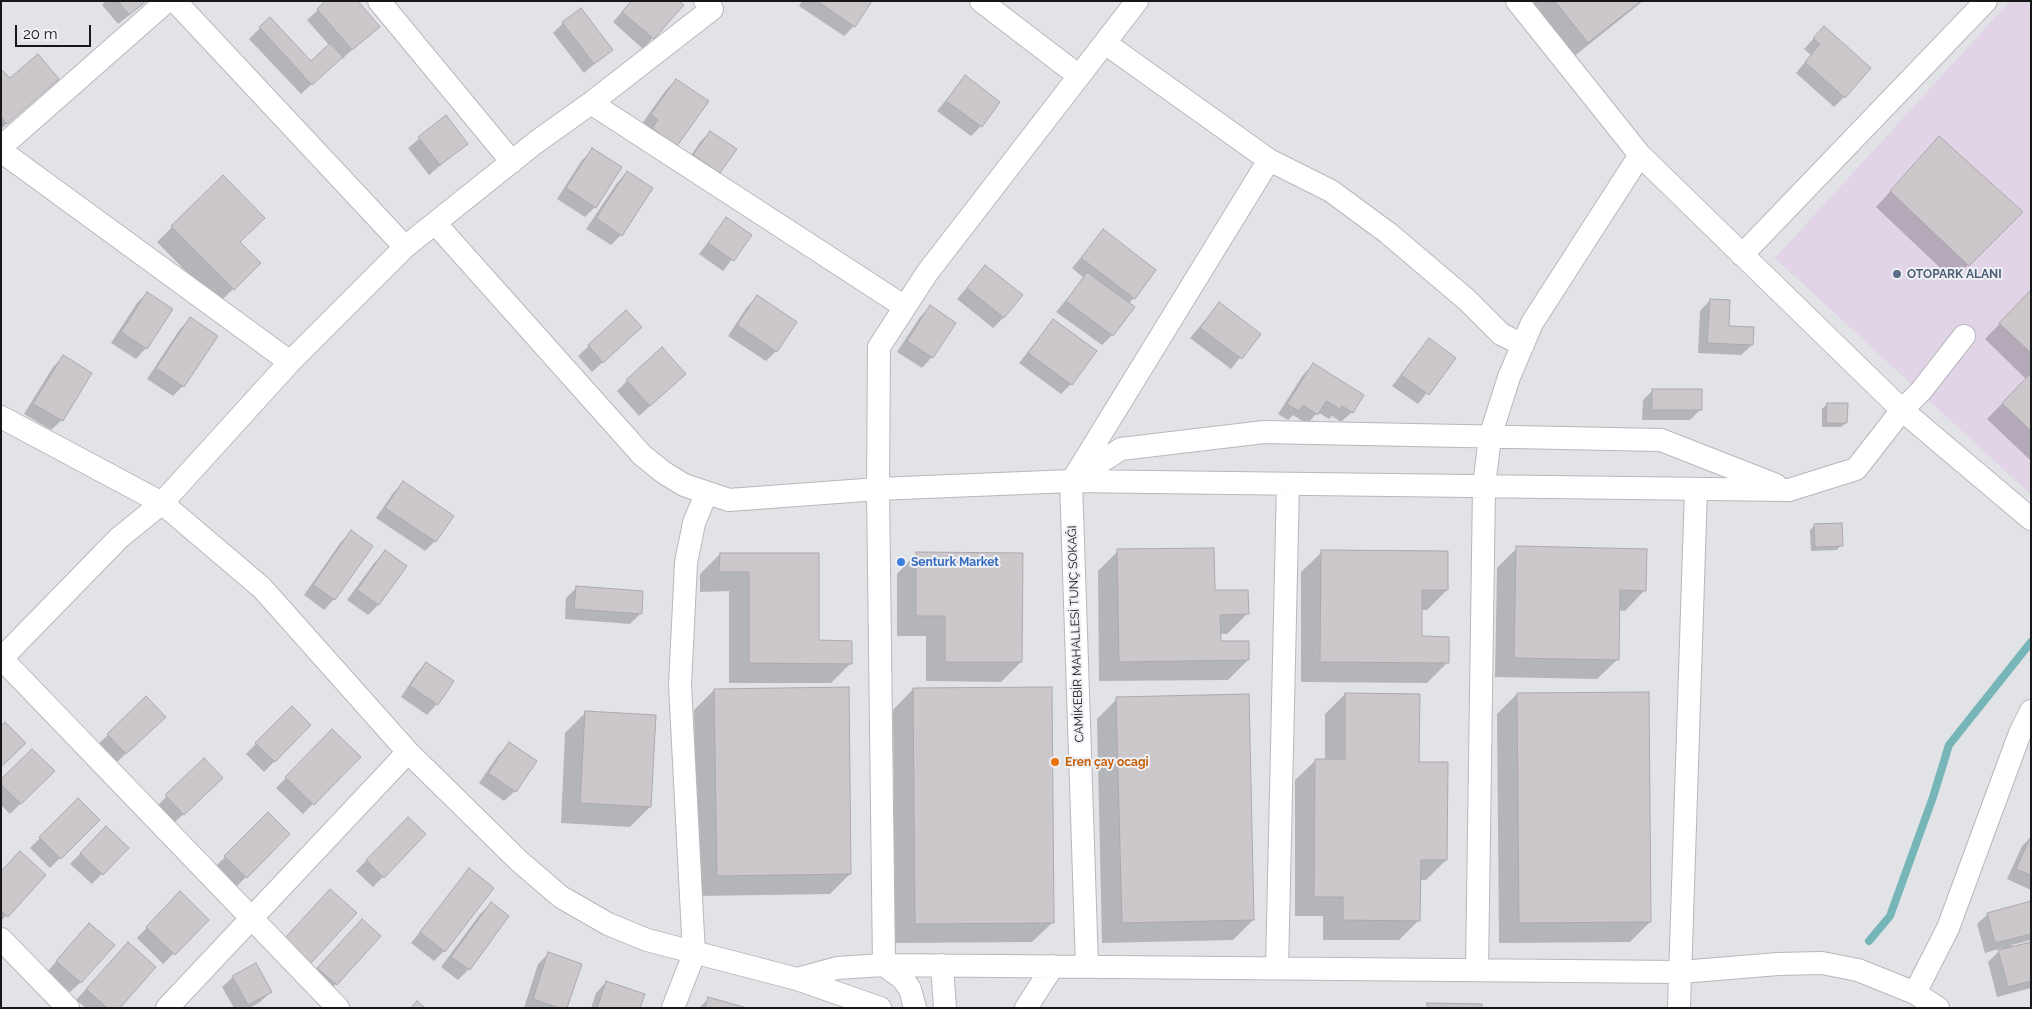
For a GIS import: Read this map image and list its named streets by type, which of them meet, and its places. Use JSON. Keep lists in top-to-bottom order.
{
  "streets": {
    "street": ["CAMİKEBİR MAHALLESİ TUNÇ SOKAĞI"]
  },
  "places": ["OTOPARK ALANI", "Senturk Market", "Eren çay ocagi"],
  "scale_bar": "20 m"
}
